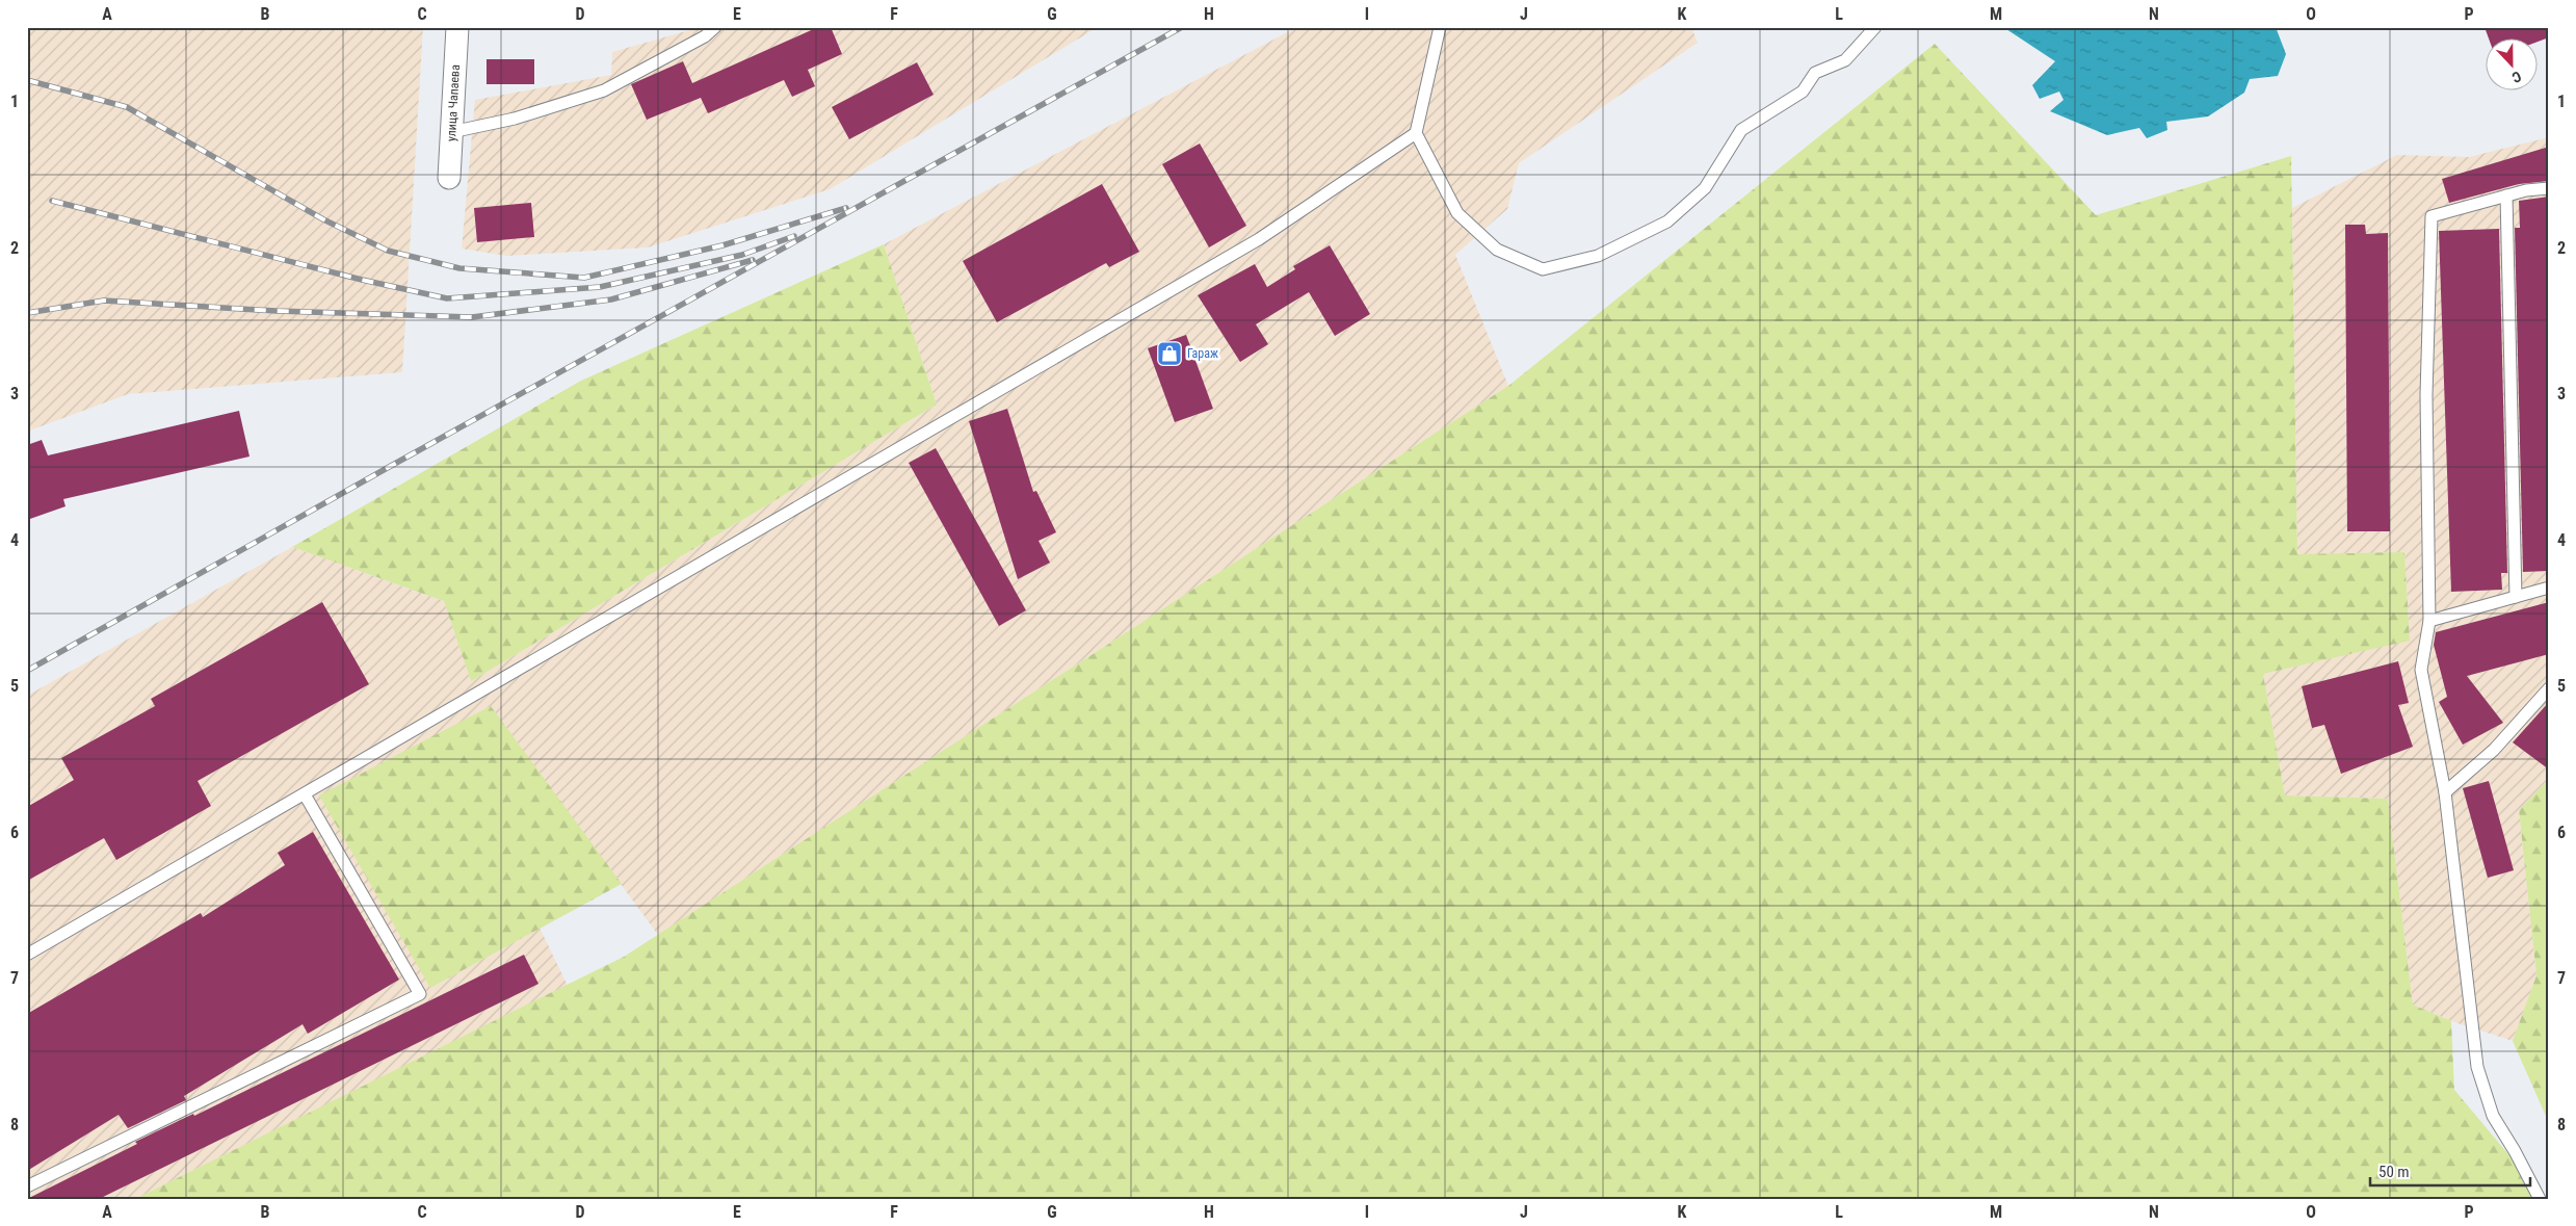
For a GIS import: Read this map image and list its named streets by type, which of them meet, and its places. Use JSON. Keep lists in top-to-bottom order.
{
  "streets": {
    "street": ["улица Чапаева"]
  },
  "places": {
    "shop": ["Гараж"]
  },
  "scale_bar": "50 m",
  "north": "bottom",
  "grid": {
    "columns": [
      "A",
      "B",
      "C",
      "D",
      "E",
      "F",
      "G",
      "H",
      "I",
      "J",
      "K",
      "L",
      "M",
      "N",
      "O",
      "P"
    ],
    "rows": [
      "1",
      "2",
      "3",
      "4",
      "5",
      "6",
      "7",
      "8"
    ]
  }
}
